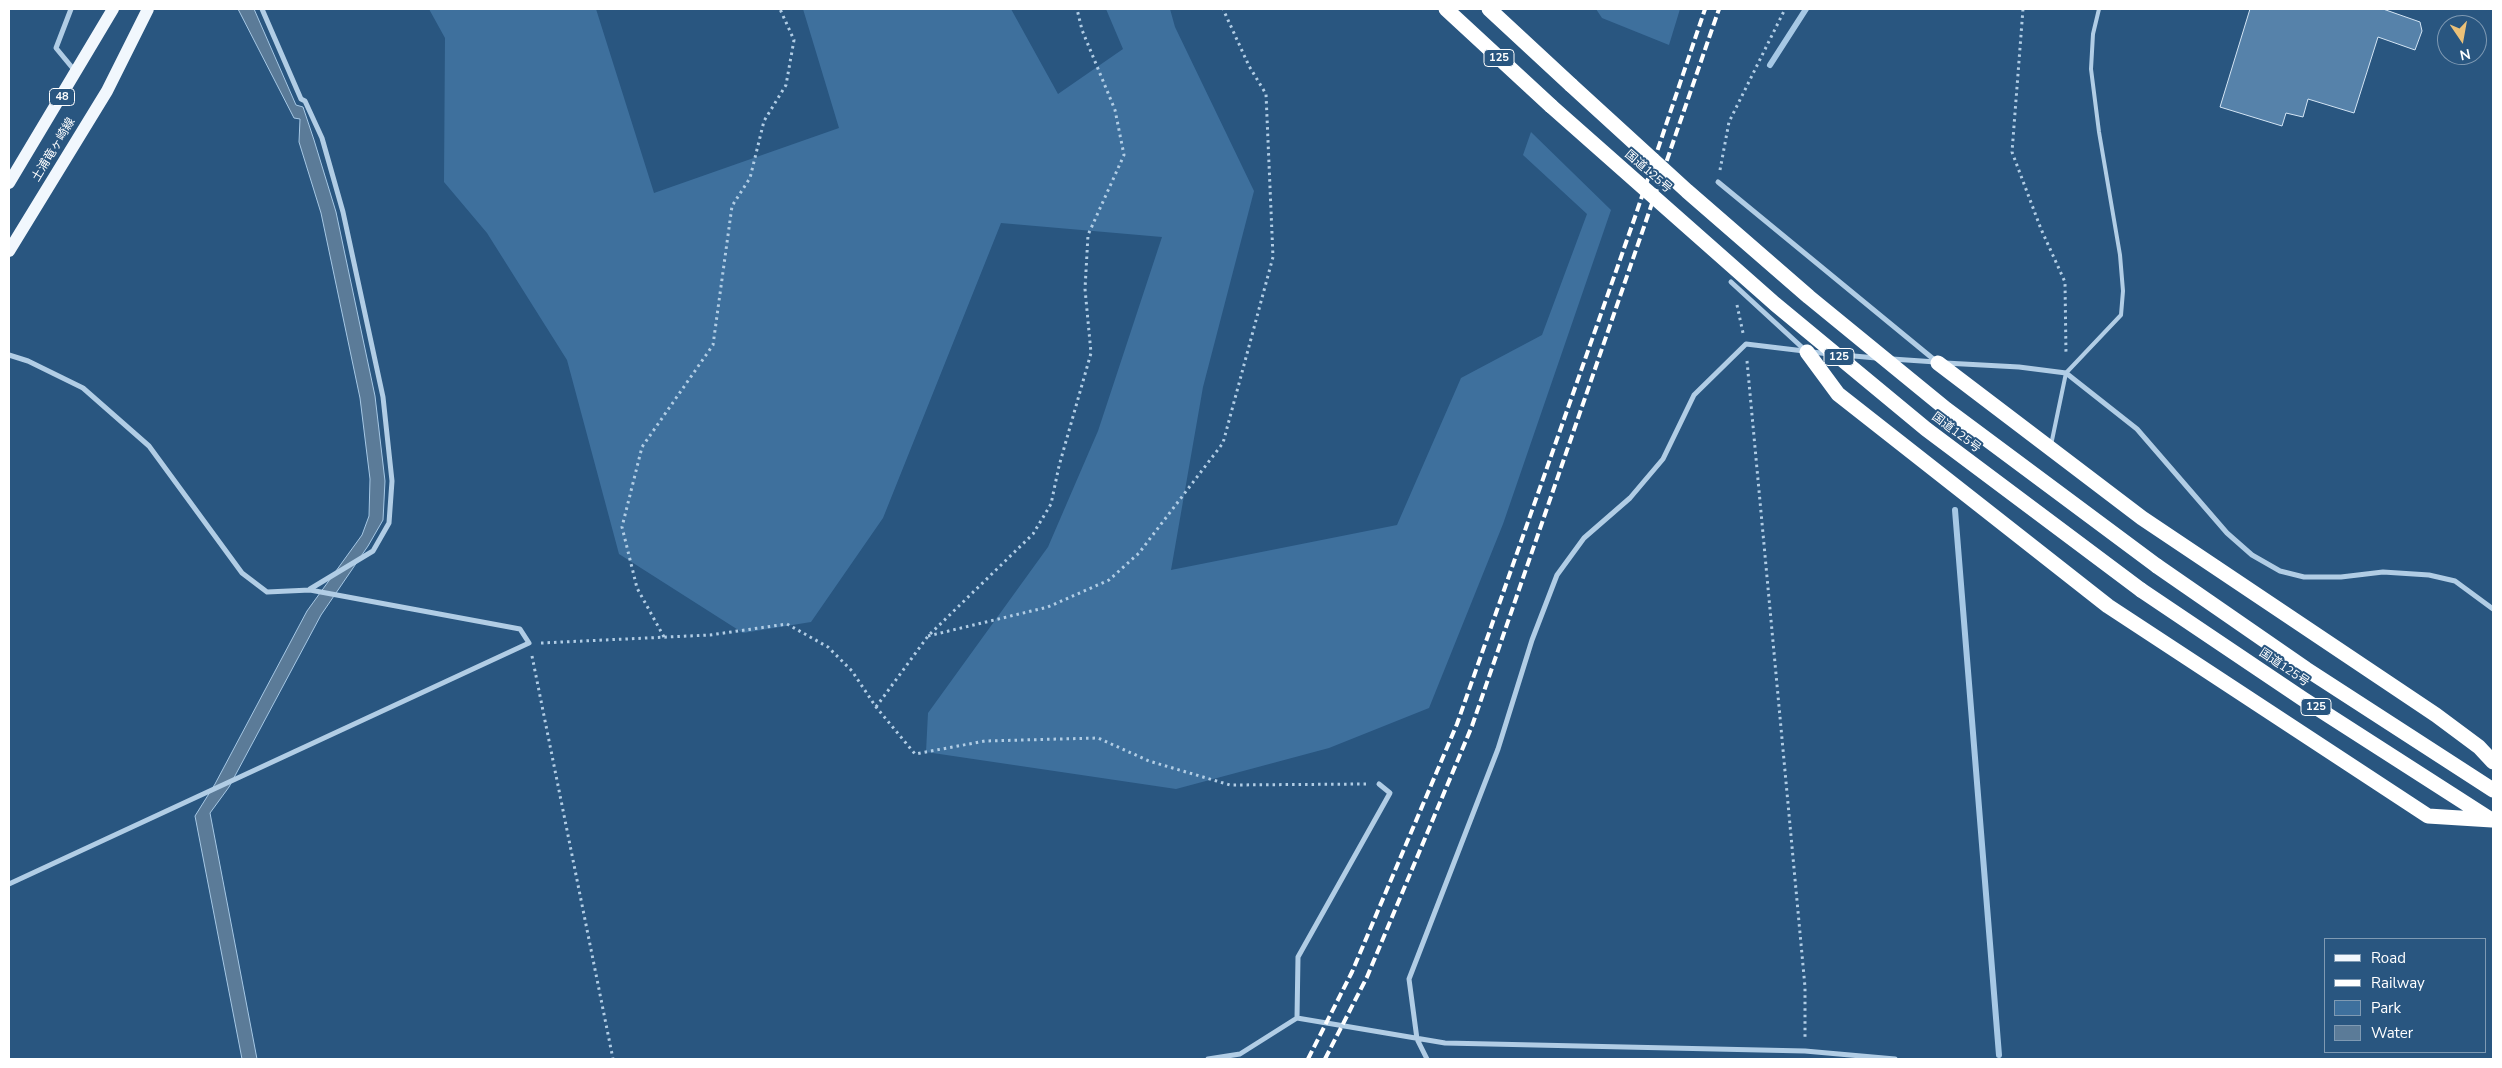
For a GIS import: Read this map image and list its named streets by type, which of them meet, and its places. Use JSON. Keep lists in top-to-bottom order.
{
  "streets": {
    "highway": ["125", "国道125号"],
    "main road": ["48", "土浦竜ヶ崎線"]
  },
  "legend": [
    "Road",
    "Railway",
    "Park",
    "Water"
  ],
  "north": "bottom"
}
